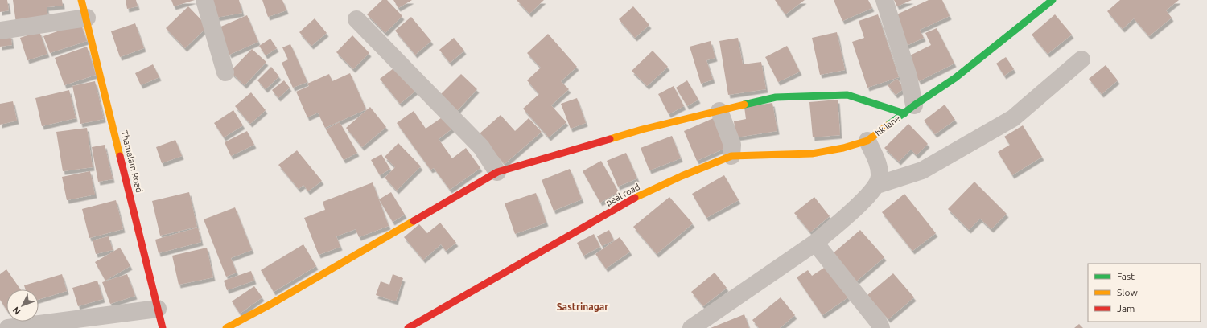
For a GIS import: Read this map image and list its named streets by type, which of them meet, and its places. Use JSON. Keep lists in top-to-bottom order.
{
  "streets": {
    "street": ["hk lane", "Thamalam Road", "peal road"]
  },
  "crossings": [
    ["hk lane", "peal road"]
  ],
  "districts": ["Sastrinagar"],
  "legend": ["Fast", "Slow", "Jam"],
  "north": "bottom left"
}
